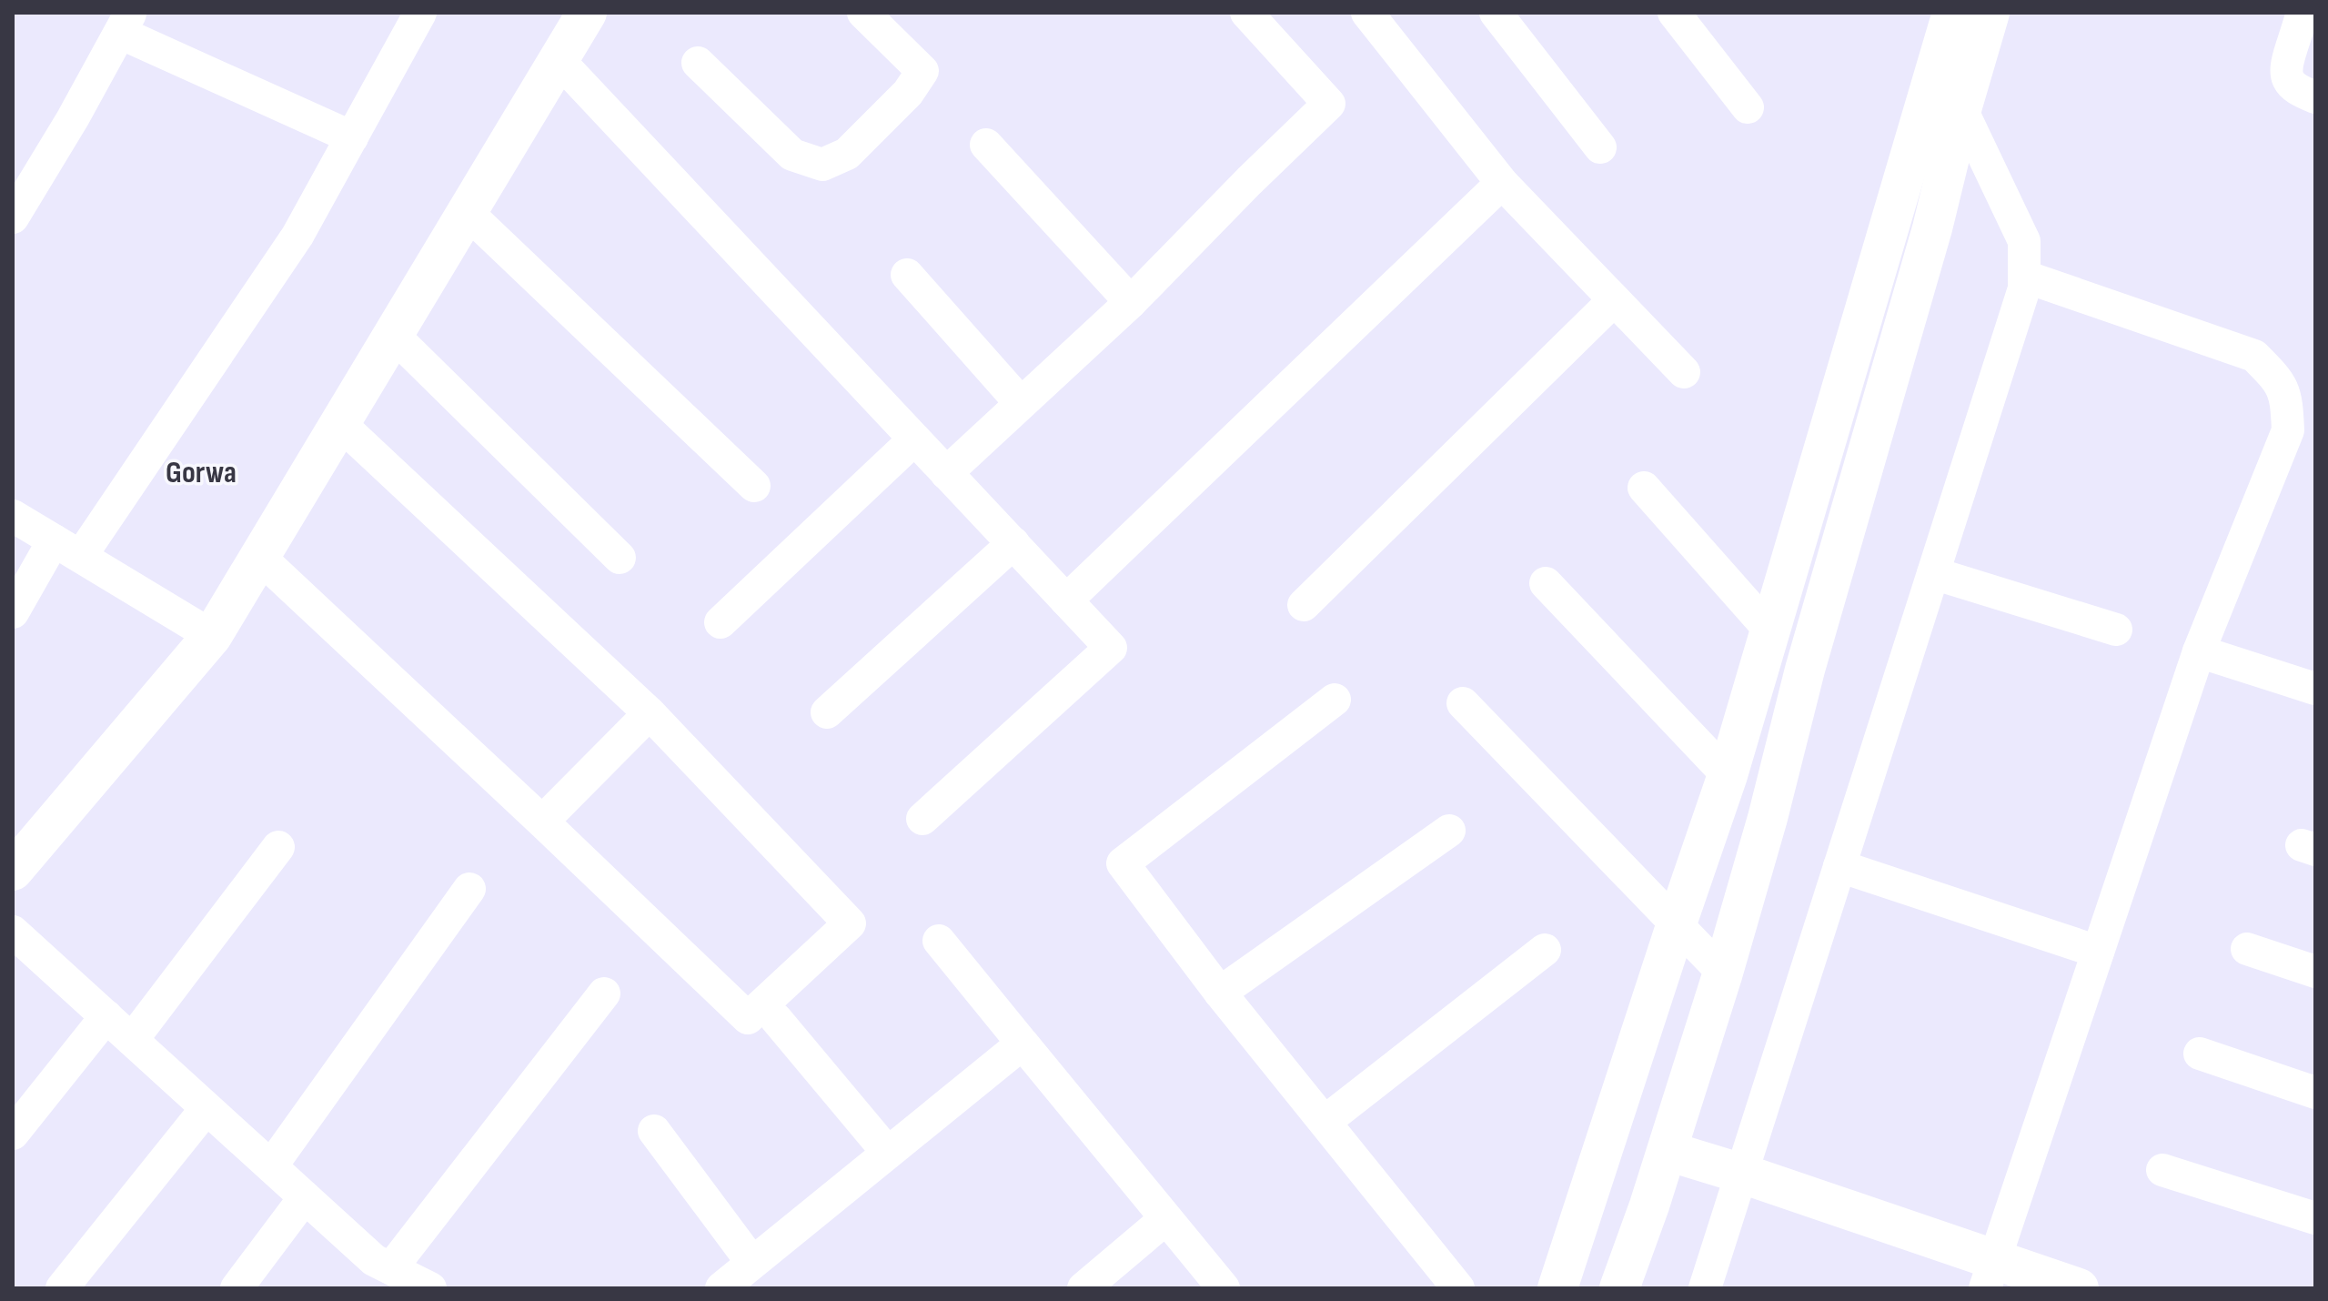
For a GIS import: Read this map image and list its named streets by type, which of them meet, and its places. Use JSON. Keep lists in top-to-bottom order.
{
  "districts": ["Gorwa"]
}
